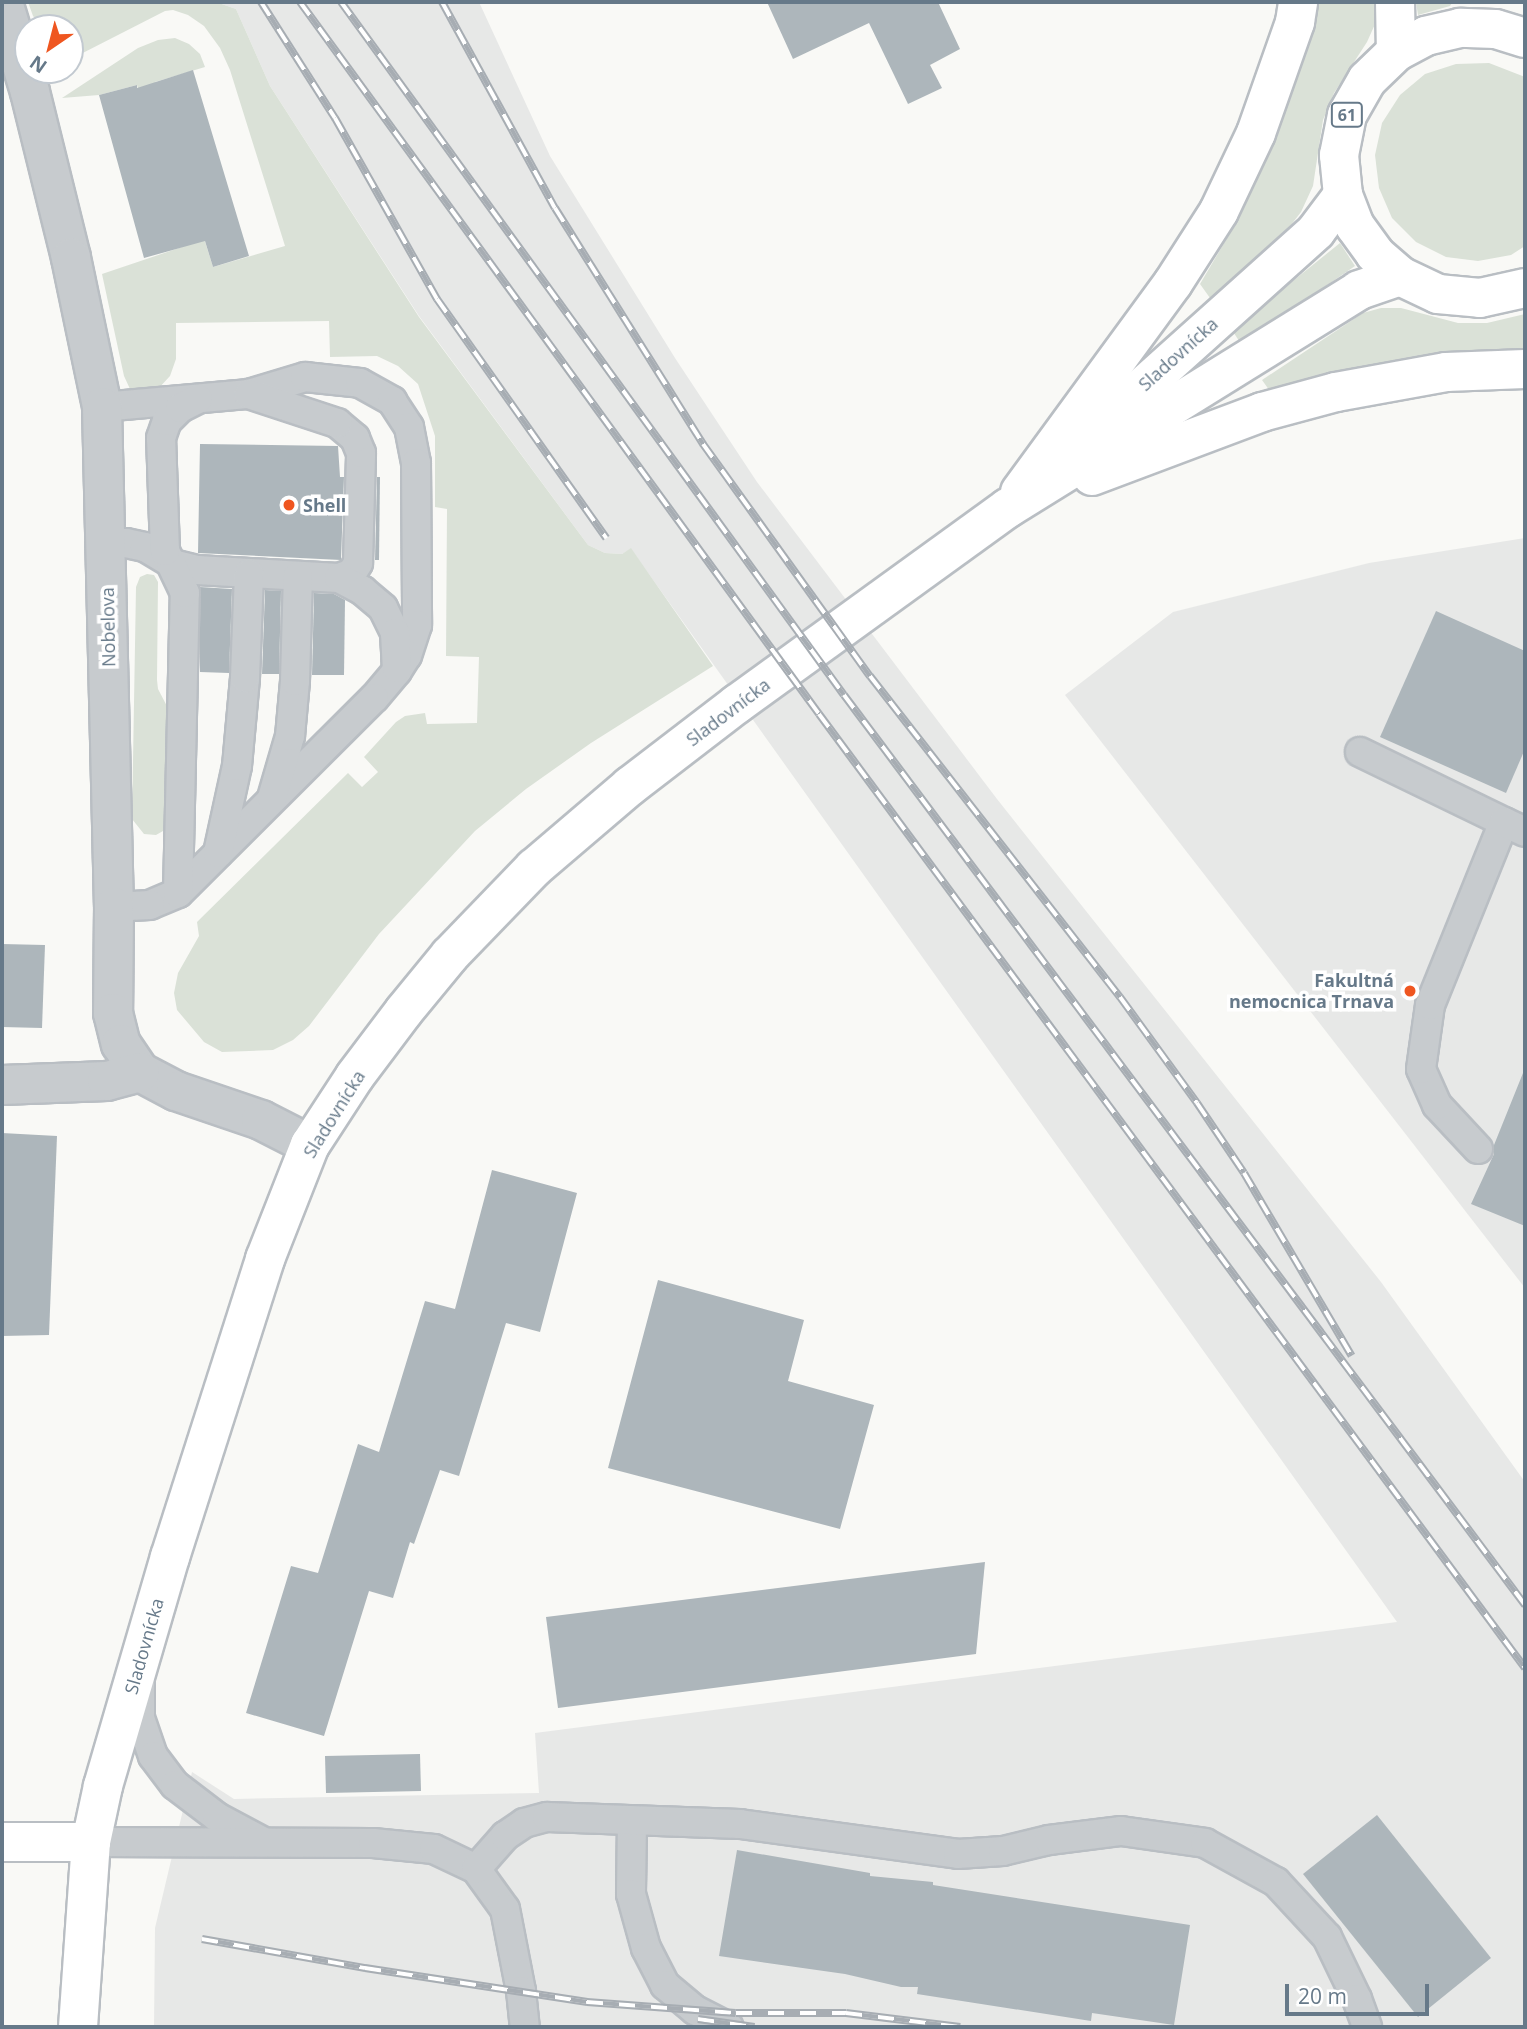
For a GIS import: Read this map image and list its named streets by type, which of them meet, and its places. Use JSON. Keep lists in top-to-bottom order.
{
  "streets": {
    "street": ["61", "Sladovnícka", "Nobelova"]
  },
  "crossings": [
    ["61", "Sladovnícka"],
    ["Sladovnícka", "Nobelova"]
  ],
  "places": ["Shell", "Fakultná nemocnica Trnava"],
  "scale_bar": "20 m",
  "north": "bottom left"
}
